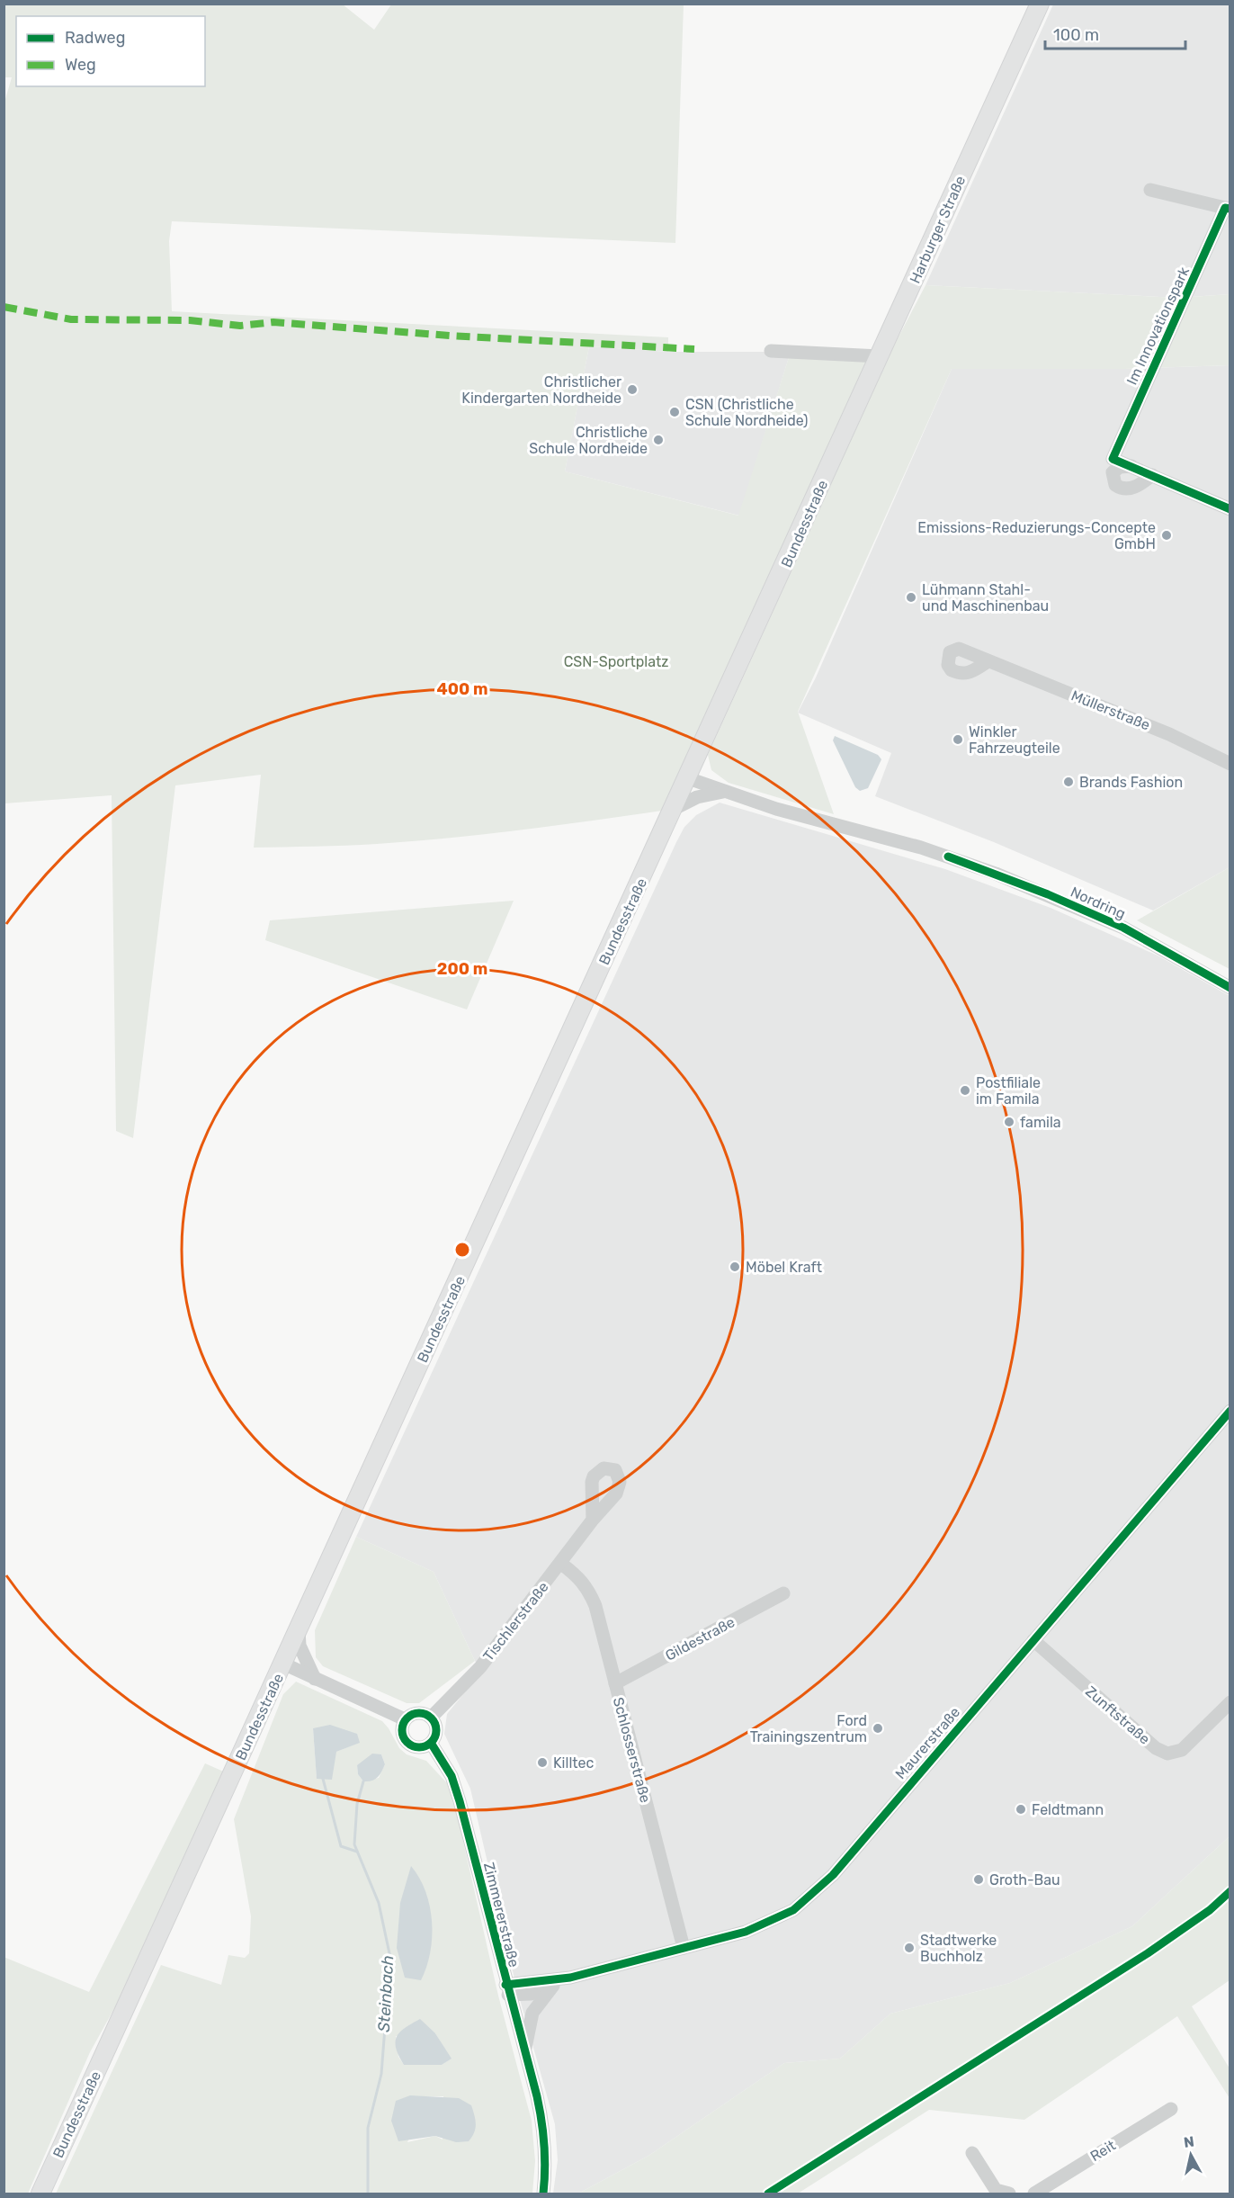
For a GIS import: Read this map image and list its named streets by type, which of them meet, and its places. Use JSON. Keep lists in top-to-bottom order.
{
  "streets": {
    "main road": ["Harburger Straße", "Bundesstraße"],
    "street": [
      "Im Innovationspark",
      "Müllerstraße",
      "Nordring",
      "Tischlerstraße",
      "Gildestraße",
      "Zunftstraße",
      "Maurerstraße",
      "Schlosserstraße",
      "Zimmererstraße",
      "Reit"
    ]
  },
  "crossings": [
    ["Harburger Straße", "Bundesstraße"],
    ["Bundesstraße", "Nordring"],
    ["Tischlerstraße", "Schlosserstraße"],
    ["Tischlerstraße", "Zimmererstraße"],
    ["Gildestraße", "Schlosserstraße"],
    ["Zunftstraße", "Maurerstraße"],
    ["Maurerstraße", "Schlosserstraße"],
    ["Maurerstraße", "Zimmererstraße"]
  ],
  "water": ["Steinbach"],
  "parks": ["CSN-Sportplatz"],
  "places": [
    "Christlicher Kindergarten Nordheide",
    "CSN (Christliche Schule Nordheide)",
    "Christliche Schule Nordheide",
    "Emissions-Reduzierungs-Concepte GmbH",
    "Lühmann Stahl- und Maschinenbau",
    "Winkler Fahrzeugteile",
    "Brands Fashion",
    "Postfiliale im Famila",
    "famila",
    "Möbel Kraft",
    "Ford Trainingszentrum",
    "Killtec",
    "Feldtmann",
    "Groth-Bau",
    "Stadtwerke Buchholz"
  ],
  "legend": ["Radweg", "Weg"],
  "scale_bar": "100 m",
  "north": "top",
  "rings": ["400 m", "200 m"]
}
